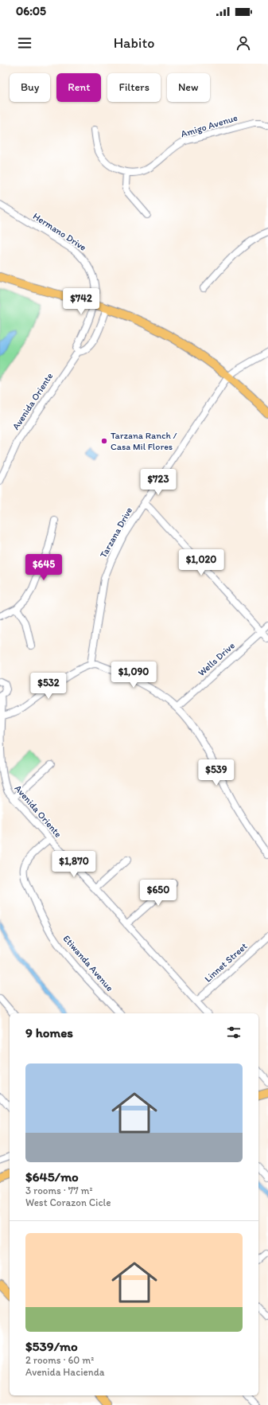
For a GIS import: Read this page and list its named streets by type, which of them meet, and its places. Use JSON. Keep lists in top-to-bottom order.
{
  "streets": {
    "street": [
      "Amigo Avenue",
      "Hermano Drive",
      "Avenida Oriente",
      "Tarzana Drive",
      "Wells Drive",
      "Linnet Street",
      "Etiwanda Avenue"
    ]
  },
  "crossings": [
    ["Hermano Drive", "Avenida Oriente"],
    ["Avenida Oriente", "Linnet Street"],
    ["Avenida Oriente", "Etiwanda Avenue"]
  ],
  "places": ["Tarzana Ranch / Casa Mil Flores"],
  "page": {
    "status": "06:05",
    "header": "Habito",
    "chip": [
      "Buy",
      "Rent",
      "Filters",
      "New"
    ],
    "price": [
      "$742",
      "$723",
      "$1,020",
      "$645",
      "$1,090",
      "$532",
      "$539",
      "$1,870",
      "$650"
    ],
    "heading": "9 homes",
    "list": [
      {
        "name": "$645/mo",
        "note": "3 rooms · 77 m² · West Corazon Cicle"
      },
      {
        "name": "$539/mo",
        "note": "2 rooms · 60 m² · Avenida Hacienda"
      }
    ]
  }
}
